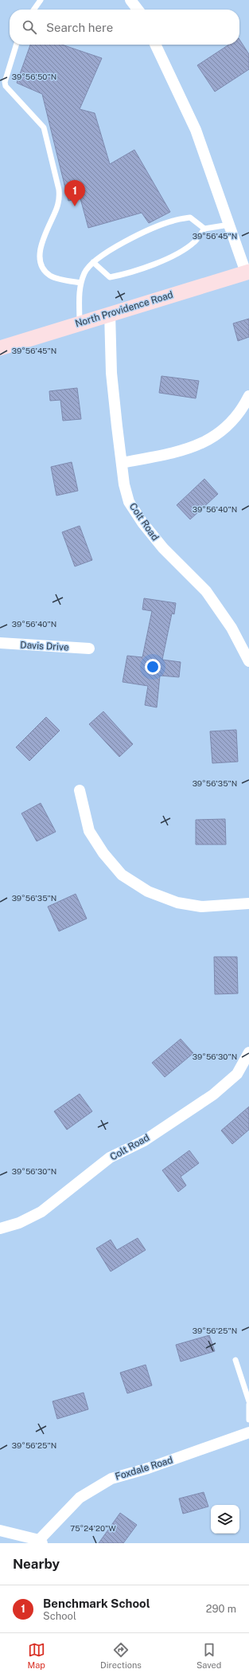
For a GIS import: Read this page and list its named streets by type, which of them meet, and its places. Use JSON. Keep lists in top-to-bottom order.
{
  "streets": {
    "main road": ["North Providence Road"],
    "street": ["Colt Road", "Davis Drive", "Foxdale Road"]
  },
  "crossings": [
    ["North Providence Road", "Colt Road"]
  ],
  "page": {
    "search": "Search here",
    "pins": "1",
    "heading": "Nearby",
    "list": [
      {
        "mark": "1",
        "name": "Benchmark School",
        "note": "School",
        "value": "290 m"
      }
    ],
    "nav": ["Map", "Directions", "Saved"]
  },
  "coordinates": [
    "39°56'50\"N",
    "39°56'45\"N",
    "39°56'40\"N",
    "39°56'35\"N",
    "39°56'30\"N",
    "39°56'25\"N",
    "75°24'20\"W"
  ]
}
